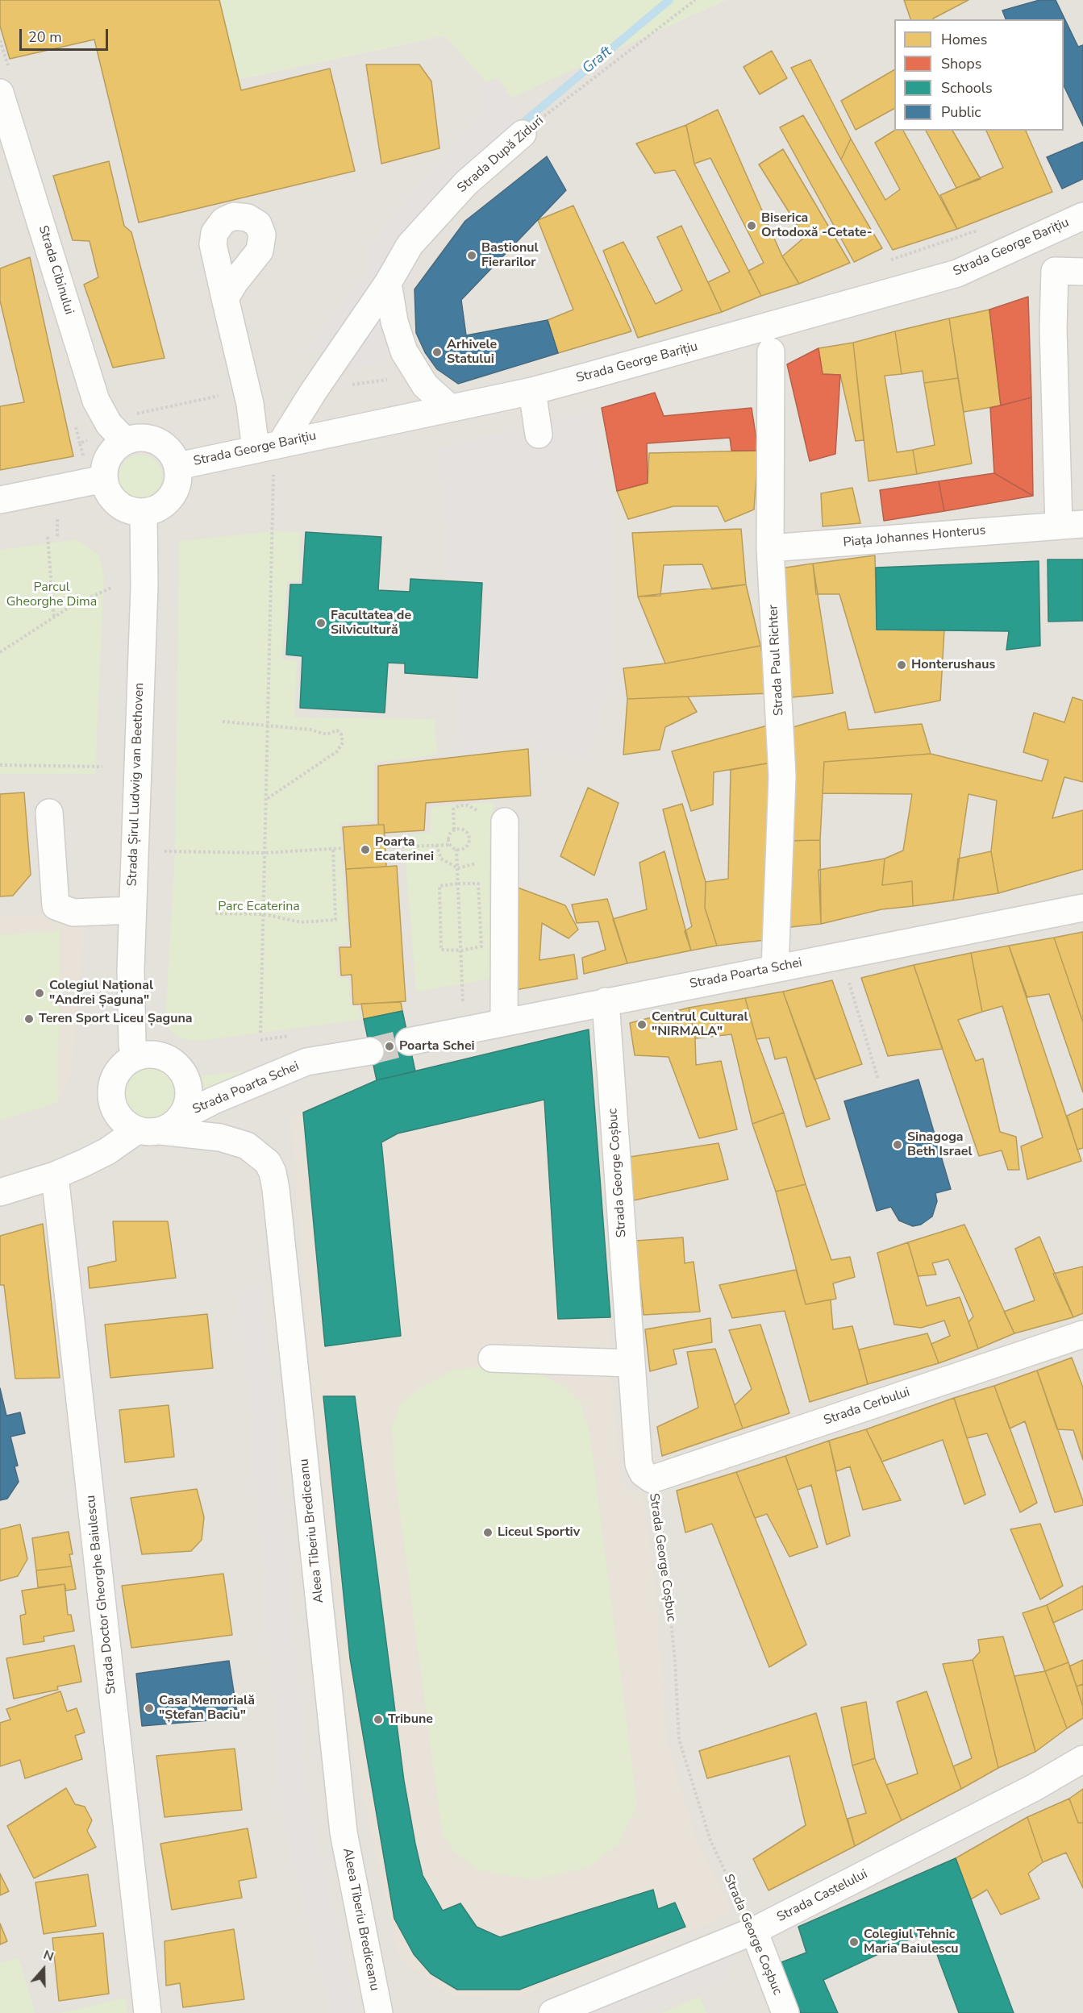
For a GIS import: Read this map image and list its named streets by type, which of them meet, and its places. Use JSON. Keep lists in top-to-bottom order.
{
  "streets": {
    "street": [
      "Strada După Ziduri",
      "Strada George Barițiu",
      "Strada Cibinului",
      "Piața Johannes Honterus",
      "Strada Paul Richter",
      "Strada Șirul Ludwig van Beethoven",
      "Strada Poarta Schei",
      "Strada George Coșbuc",
      "Strada Cerbului",
      "Aleea Tiberiu Brediceanu",
      "Strada Doctor Gheorghe Baiulescu",
      "Strada Castelului"
    ]
  },
  "crossings": [
    ["Strada După Ziduri", "Strada George Barițiu"],
    ["Strada George Barițiu", "Strada Cibinului"],
    ["Strada George Barițiu", "Strada Șirul Ludwig van Beethoven"],
    ["Strada Cibinului", "Strada Șirul Ludwig van Beethoven"],
    ["Piața Johannes Honterus", "Strada Paul Richter"],
    ["Strada Paul Richter", "Strada Poarta Schei"],
    ["Strada Șirul Ludwig van Beethoven", "Strada Poarta Schei"],
    ["Strada Șirul Ludwig van Beethoven", "Aleea Tiberiu Brediceanu"],
    ["Strada Poarta Schei", "Strada George Coșbuc"],
    ["Strada Poarta Schei", "Aleea Tiberiu Brediceanu"],
    ["Strada Poarta Schei", "Strada Doctor Gheorghe Baiulescu"],
    ["Strada George Coșbuc", "Strada Cerbului"],
    ["Strada George Coșbuc", "Strada Castelului"]
  ],
  "water": ["Graft"],
  "parks": ["Parcul Gheorghe Dima", "Parc Ecaterina"],
  "places": [
    "Biserica Ortodoxă -Cetate-",
    "Bastionul Fierarilor",
    "Arhivele Statului",
    "Facultatea de Silvicultură",
    "Honterushaus",
    "Poarta Ecaterinei",
    "Colegiul Național \"Andrei Șaguna\"",
    "Teren Sport Liceu Șaguna",
    "Centrul Cultural \"NIRMALA\"",
    "Poarta Schei",
    "Sinagoga Beth Israel",
    "Liceul Sportiv",
    "Casa Memorială \"Ștefan Baciu\"",
    "Tribune",
    "Colegiul Tehnic Maria Baiulescu"
  ],
  "legend": [
    "Homes",
    "Shops",
    "Schools",
    "Public"
  ],
  "scale_bar": "20 m",
  "north": "top"
}
